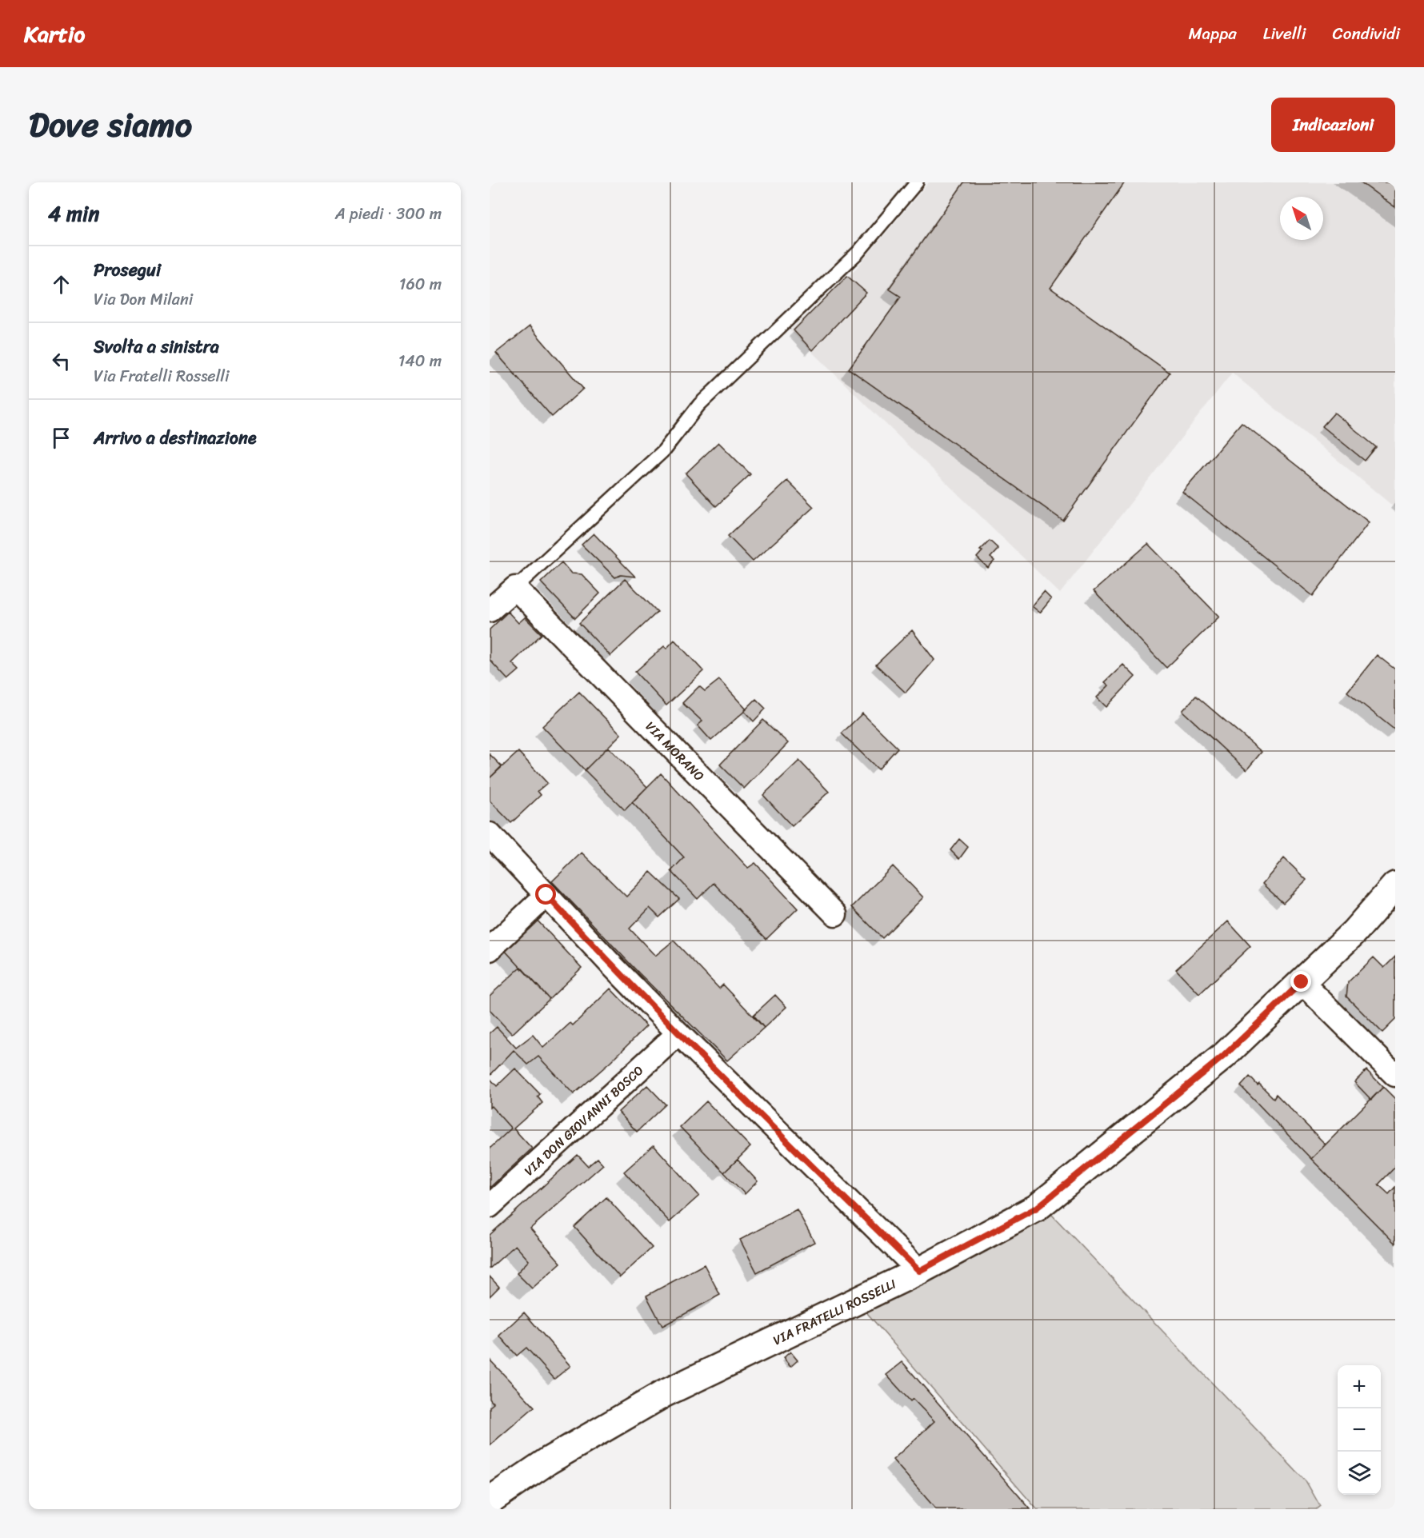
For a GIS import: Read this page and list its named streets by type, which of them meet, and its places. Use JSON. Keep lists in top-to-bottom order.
{
  "streets": {
    "main road": ["VIA FRATELLI ROSSELLI"],
    "street": ["VIA MORANO", "VIA DON GIOVANNI BOSCO"]
  },
  "north": "top left",
  "page": {
    "header": "Kartio",
    "nav": ["Mappa", "Livelli", "Condividi"],
    "title": "Dove siamo",
    "buttons": "Indicazioni",
    "heading": ["4 min", "A piedi · 300 m"],
    "list": [
      ["Prosegui", "Via Don Milani", "160 m"],
      ["Svolta a sinistra", "Via Fratelli Rosselli", "140 m"],
      "Arrivo a destinazione"
    ],
    "map_buttons": ["+", "−"]
  }
}
